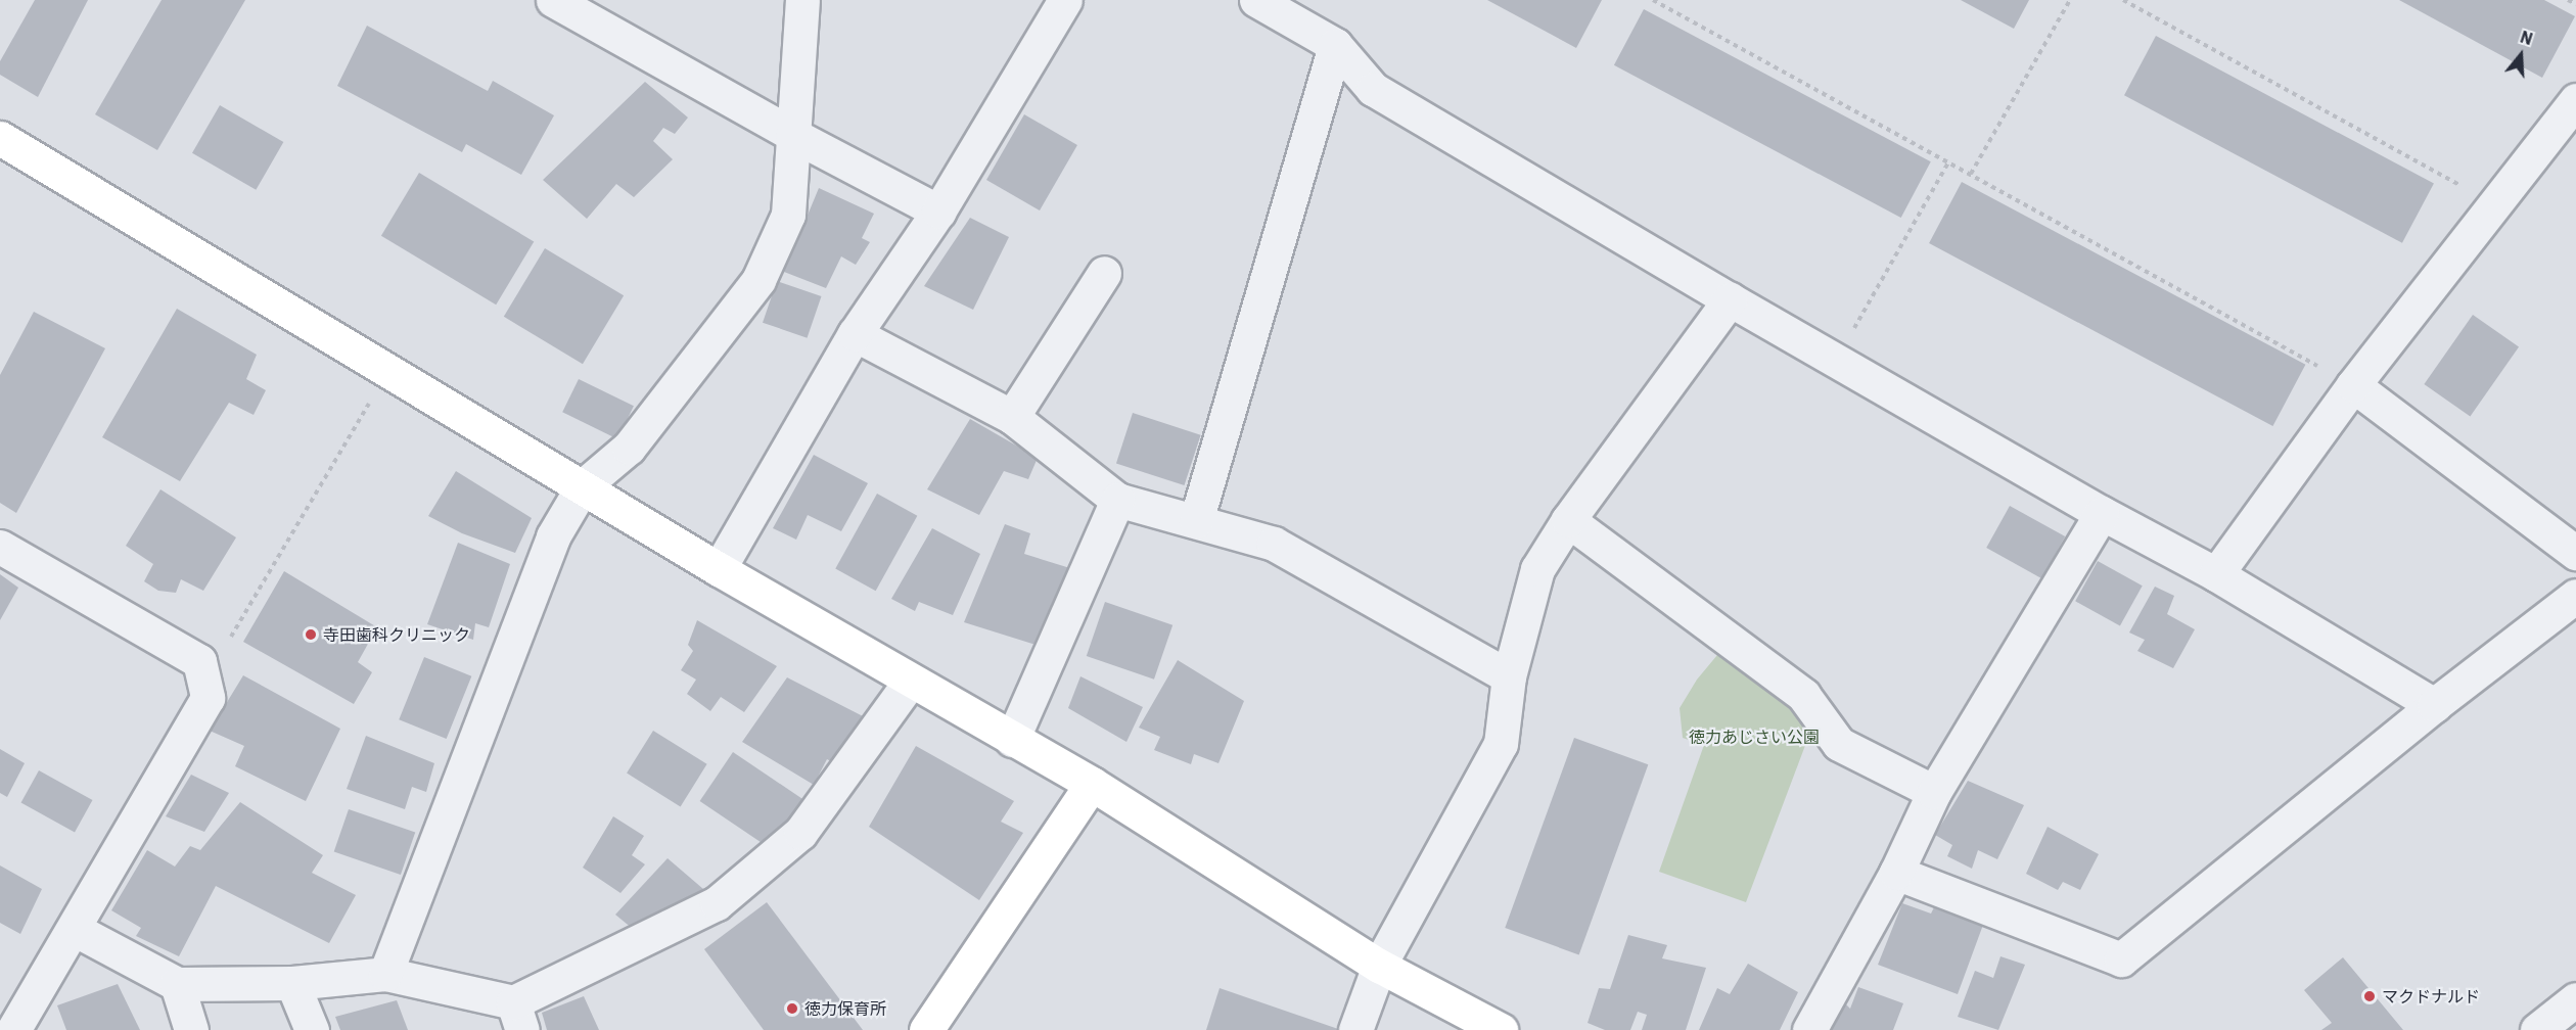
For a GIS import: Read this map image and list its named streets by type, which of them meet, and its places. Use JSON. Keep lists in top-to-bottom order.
{
  "parks": ["徳力あじさい公園"],
  "places": ["寺田歯科クリニック", "マクドナルド", "徳力保育所"],
  "north": "top"
}
